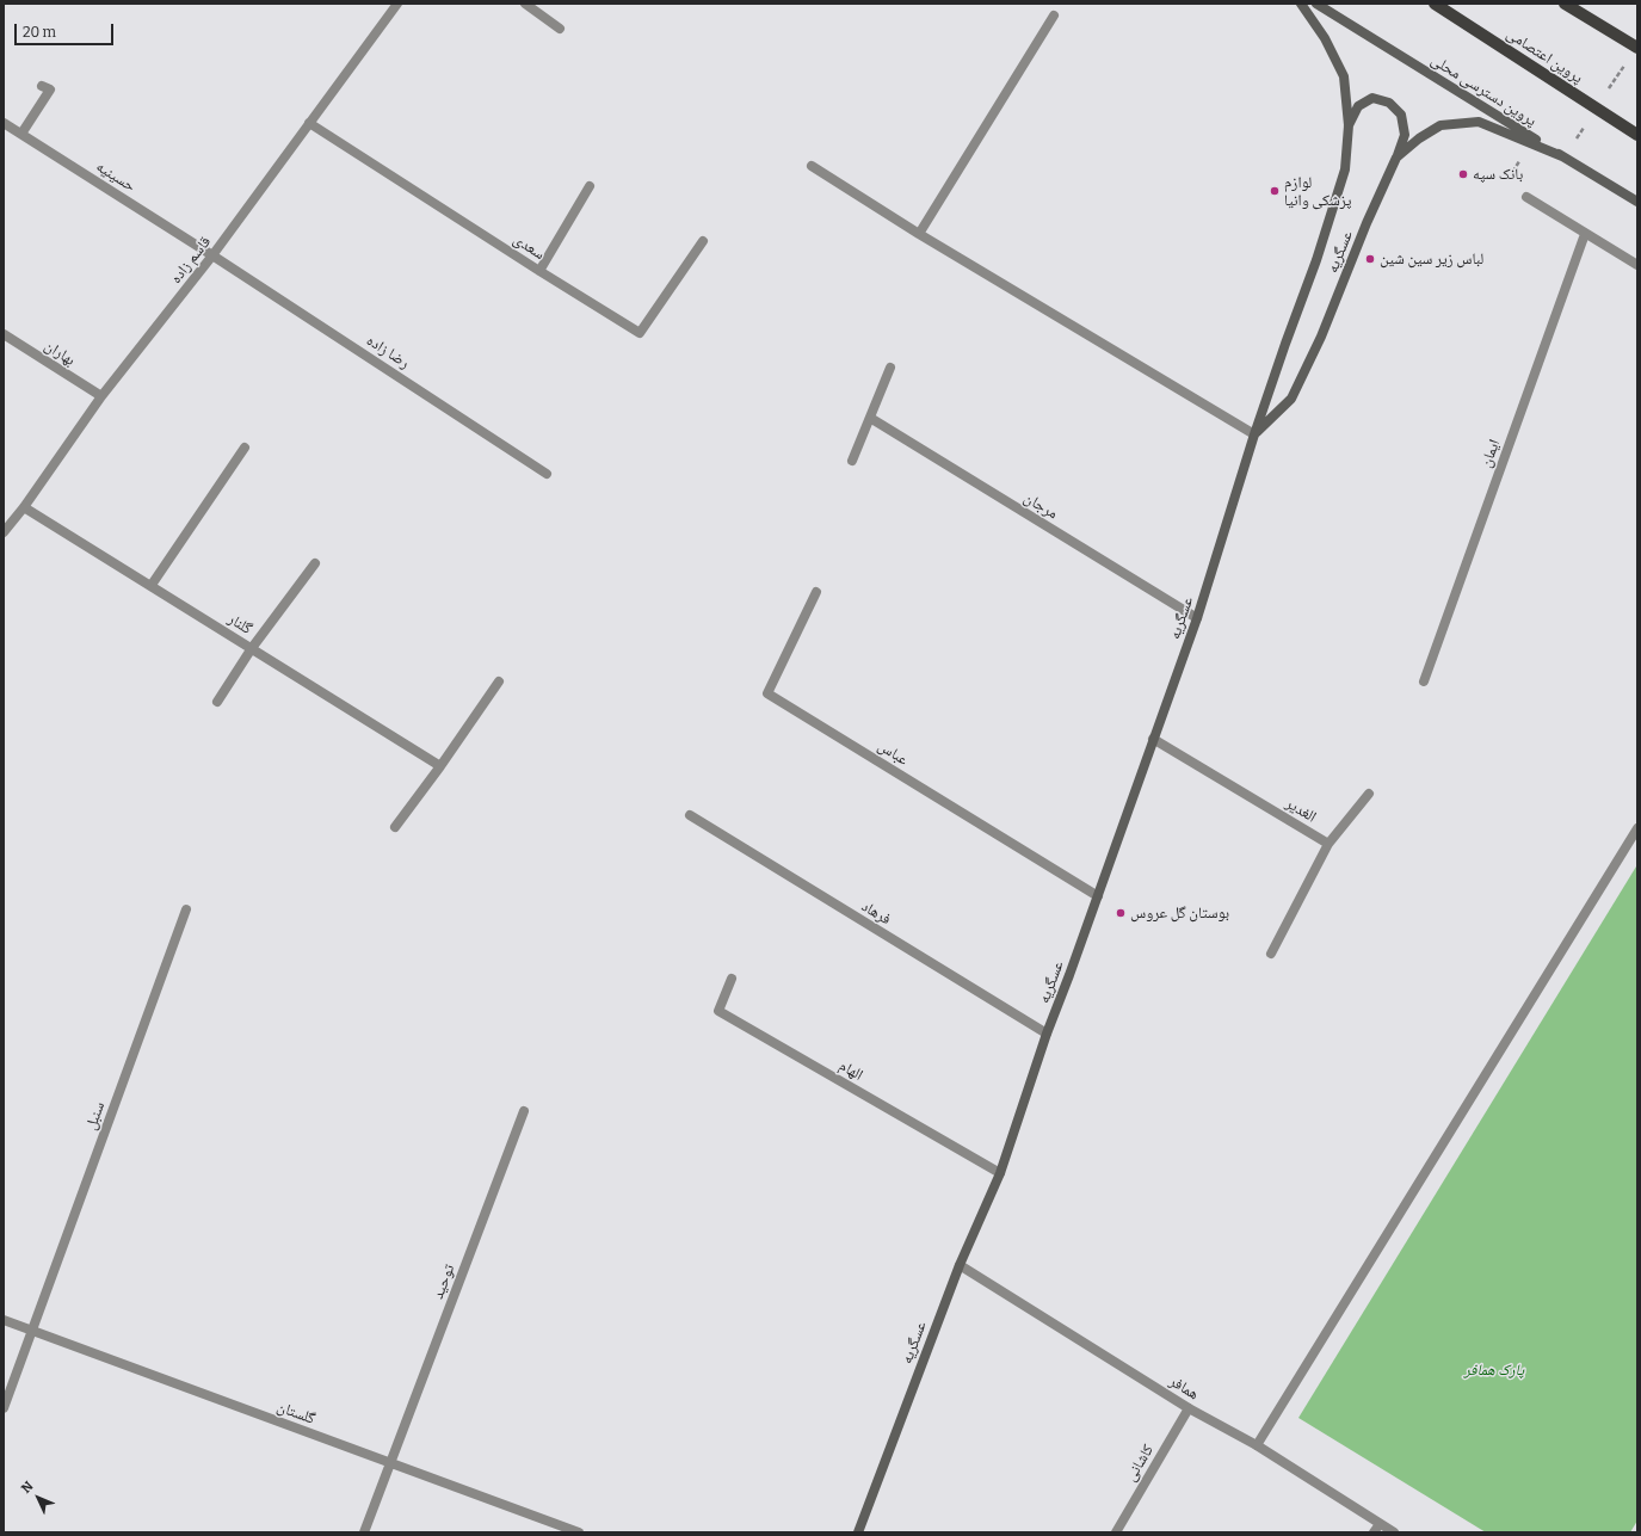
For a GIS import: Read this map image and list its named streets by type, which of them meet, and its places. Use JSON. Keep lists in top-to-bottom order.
{
  "streets": {
    "main road": ["پروین اعتصامی", "پروین دسترسی محلی", "عسگریه"],
    "street": [
      "حسینیه",
      "سعدی",
      "قاسم زاده",
      "رضا زاده",
      "بهاران",
      "ایمان",
      "مرجان",
      "گلنار",
      "عباس",
      "الغدیر",
      "فرهاد",
      "الهام",
      "سنبل",
      "توحید",
      "همافر",
      "گلستان",
      "کاشانی"
    ]
  },
  "crossings": [
    ["پروین دسترسی محلی", "عسگریه"],
    ["حسینیه", "قاسم زاده"],
    ["حسینیه", "رضا زاده"],
    ["سعدی", "قاسم زاده"],
    ["عسگریه", "مرجان"],
    ["عسگریه", "عباس"],
    ["عسگریه", "الغدیر"],
    ["عسگریه", "فرهاد"],
    ["عسگریه", "الهام"],
    ["عسگریه", "همافر"],
    ["قاسم زاده", "رضا زاده"],
    ["قاسم زاده", "بهاران"],
    ["قاسم زاده", "گلنار"],
    ["سنبل", "گلستان"],
    ["توحید", "گلستان"],
    ["همافر", "کاشانی"]
  ],
  "parks": ["پارک همافر"],
  "places": [
    "بانک سپه",
    "لوازم پزشکی وانیا",
    "لباس زیر سین شین",
    "بوستان گل عروس"
  ],
  "scale_bar": "20 m",
  "north": "top left"
}
